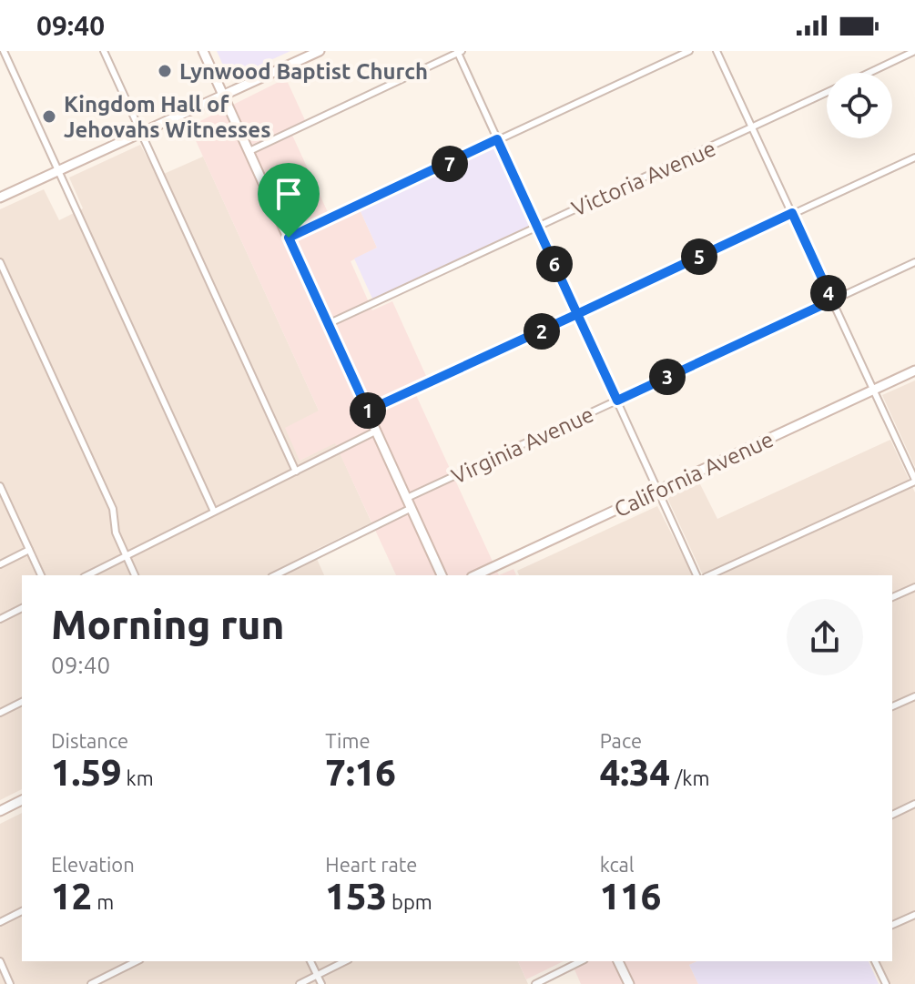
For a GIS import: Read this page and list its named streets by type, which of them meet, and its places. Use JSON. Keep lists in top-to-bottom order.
{
  "streets": {
    "main road": ["California Avenue"],
    "street": ["Victoria Avenue", "Virginia Avenue"]
  },
  "places": ["Lynwood Baptist Church", "Kingdom Hall of Jehovahs Witnesses"],
  "page": {
    "status": "09:40",
    "pins": [
      "7",
      "5",
      "6",
      "4",
      "2",
      "3",
      "1"
    ],
    "heading": ["Morning run", "09:40"],
    "stats": [
      ["Distance", "1.59 km"],
      ["Time", "7:16"],
      ["Pace", "4:34 /km"],
      ["Elevation", "12 m"],
      ["Heart rate", "153 bpm"],
      ["kcal", "116"]
    ]
  }
}
